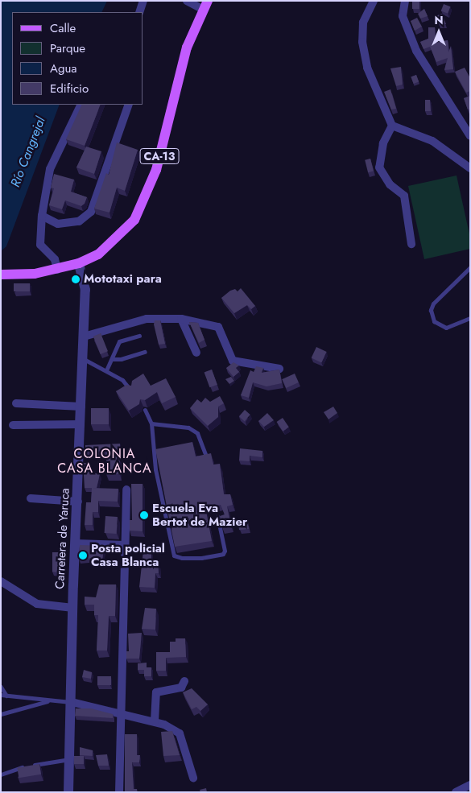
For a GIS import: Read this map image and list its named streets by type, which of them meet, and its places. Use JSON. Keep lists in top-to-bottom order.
{
  "streets": {
    "main road": ["CA-13"],
    "street": ["Carretera de Yaruca"]
  },
  "crossings": [
    ["CA-13", "Carretera de Yaruca"]
  ],
  "districts": ["COLONIA CASA BLANCA"],
  "water": ["Río Cangrejal"],
  "places": ["Mototaxi para", "Escuela Eva Bertot de Mazier", "Posta policial Casa Blanca"],
  "legend": [
    "Calle",
    "Parque",
    "Agua",
    "Edificio"
  ],
  "north": "top"
}
